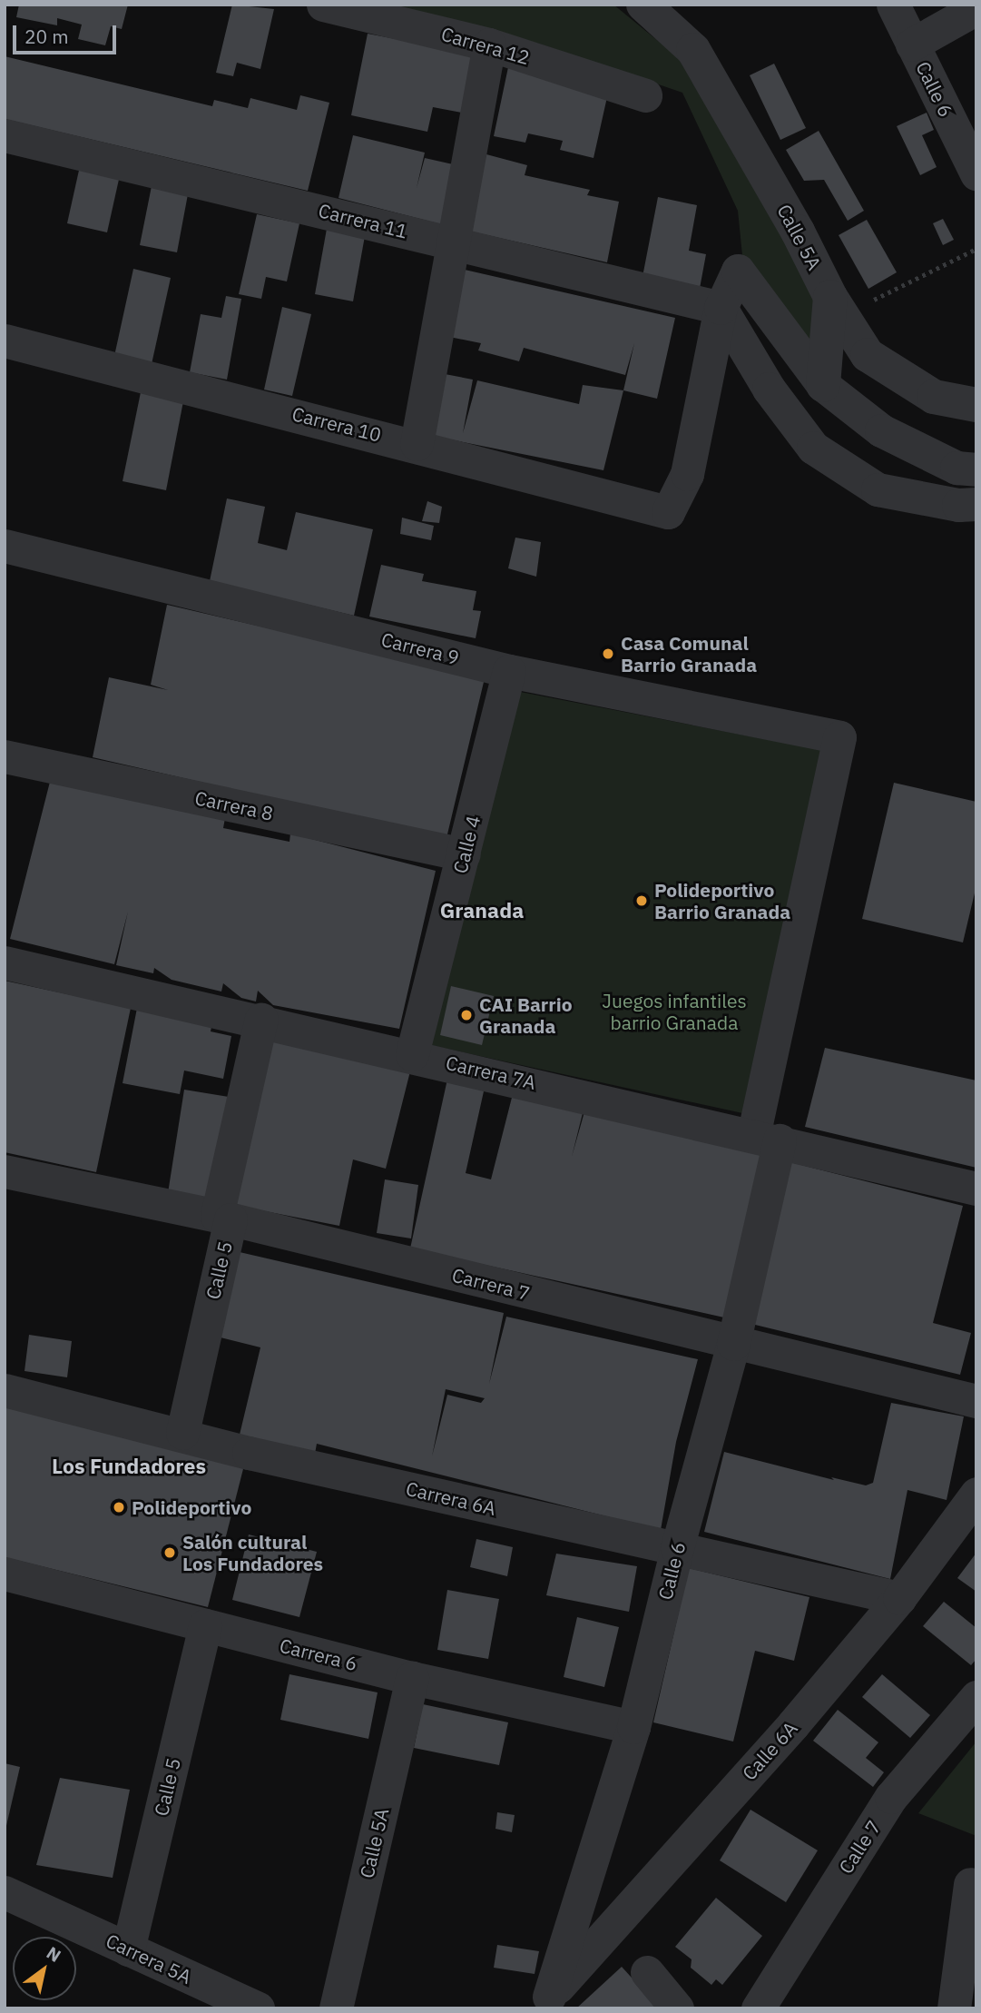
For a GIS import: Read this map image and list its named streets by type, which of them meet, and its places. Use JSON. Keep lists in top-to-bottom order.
{
  "streets": {
    "street": [
      "Carrera 12",
      "Calle 6",
      "Carrera 11",
      "Calle 5A",
      "Carrera 10",
      "Carrera 9",
      "Carrera 8",
      "Calle 4",
      "Carrera 7A",
      "Calle 5",
      "Carrera 7",
      "Carrera 6A",
      "Carrera 6",
      "Calle 6A",
      "Calle 7",
      "Carrera 5A"
    ]
  },
  "crossings": [
    ["Calle 6", "Carrera 9"],
    ["Calle 6", "Carrera 7A"],
    ["Calle 6", "Carrera 7"],
    ["Calle 6", "Carrera 6A"],
    ["Calle 6", "Carrera 6"],
    ["Calle 6", "Calle 6A"],
    ["Carrera 11", "Carrera 10"],
    ["Calle 5A", "Carrera 6"],
    ["Carrera 9", "Calle 4"],
    ["Carrera 8", "Calle 4"],
    ["Calle 4", "Carrera 7A"],
    ["Carrera 7A", "Calle 5"],
    ["Calle 5", "Carrera 7"],
    ["Calle 5", "Carrera 6A"],
    ["Calle 5", "Carrera 6"],
    ["Calle 5", "Carrera 5A"],
    ["Carrera 6A", "Calle 6A"]
  ],
  "districts": ["Granada", "Los Fundadores"],
  "parks": ["Juegos infantiles barrio Granada"],
  "places": [
    "Casa Comunal Barrio Granada",
    "Polideportivo Barrio Granada",
    "CAI Barrio Granada",
    "Polideportivo",
    "Salón cultural Los Fundadores"
  ],
  "scale_bar": "20 m",
  "north": "top right"
}
